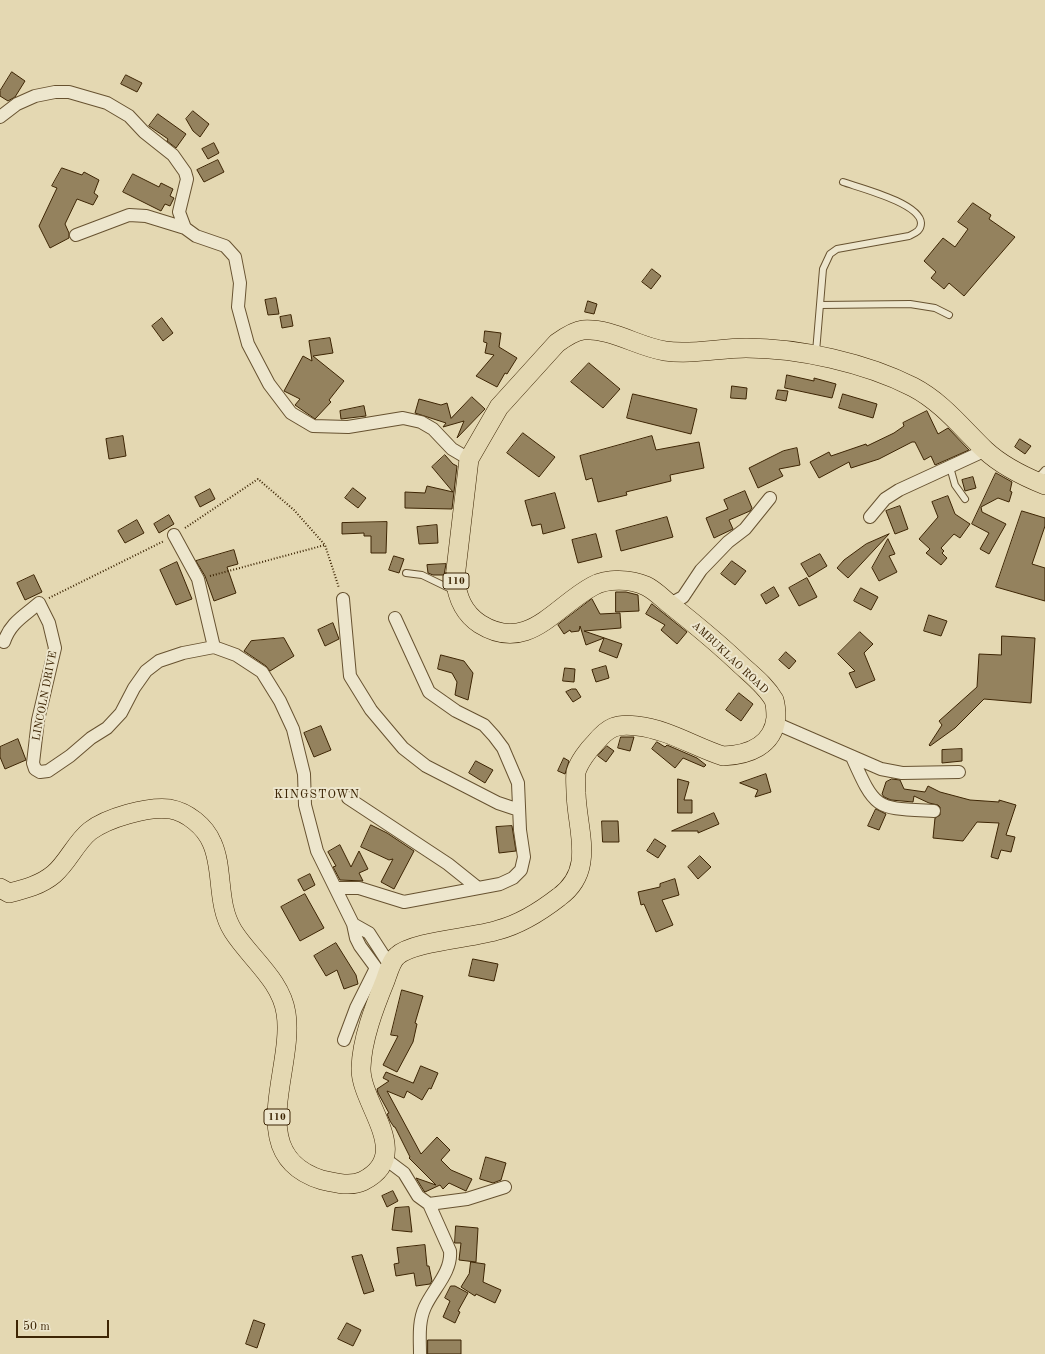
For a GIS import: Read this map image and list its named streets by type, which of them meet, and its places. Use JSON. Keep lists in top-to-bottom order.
{
  "streets": {
    "main road": ["110", "AMBUKLAO ROAD"],
    "street": ["LINCOLN DRIVE"]
  },
  "crossings": [
    ["110", "AMBUKLAO ROAD"]
  ],
  "districts": ["KINGSTOWN"],
  "scale_bar": "50 m"
}
